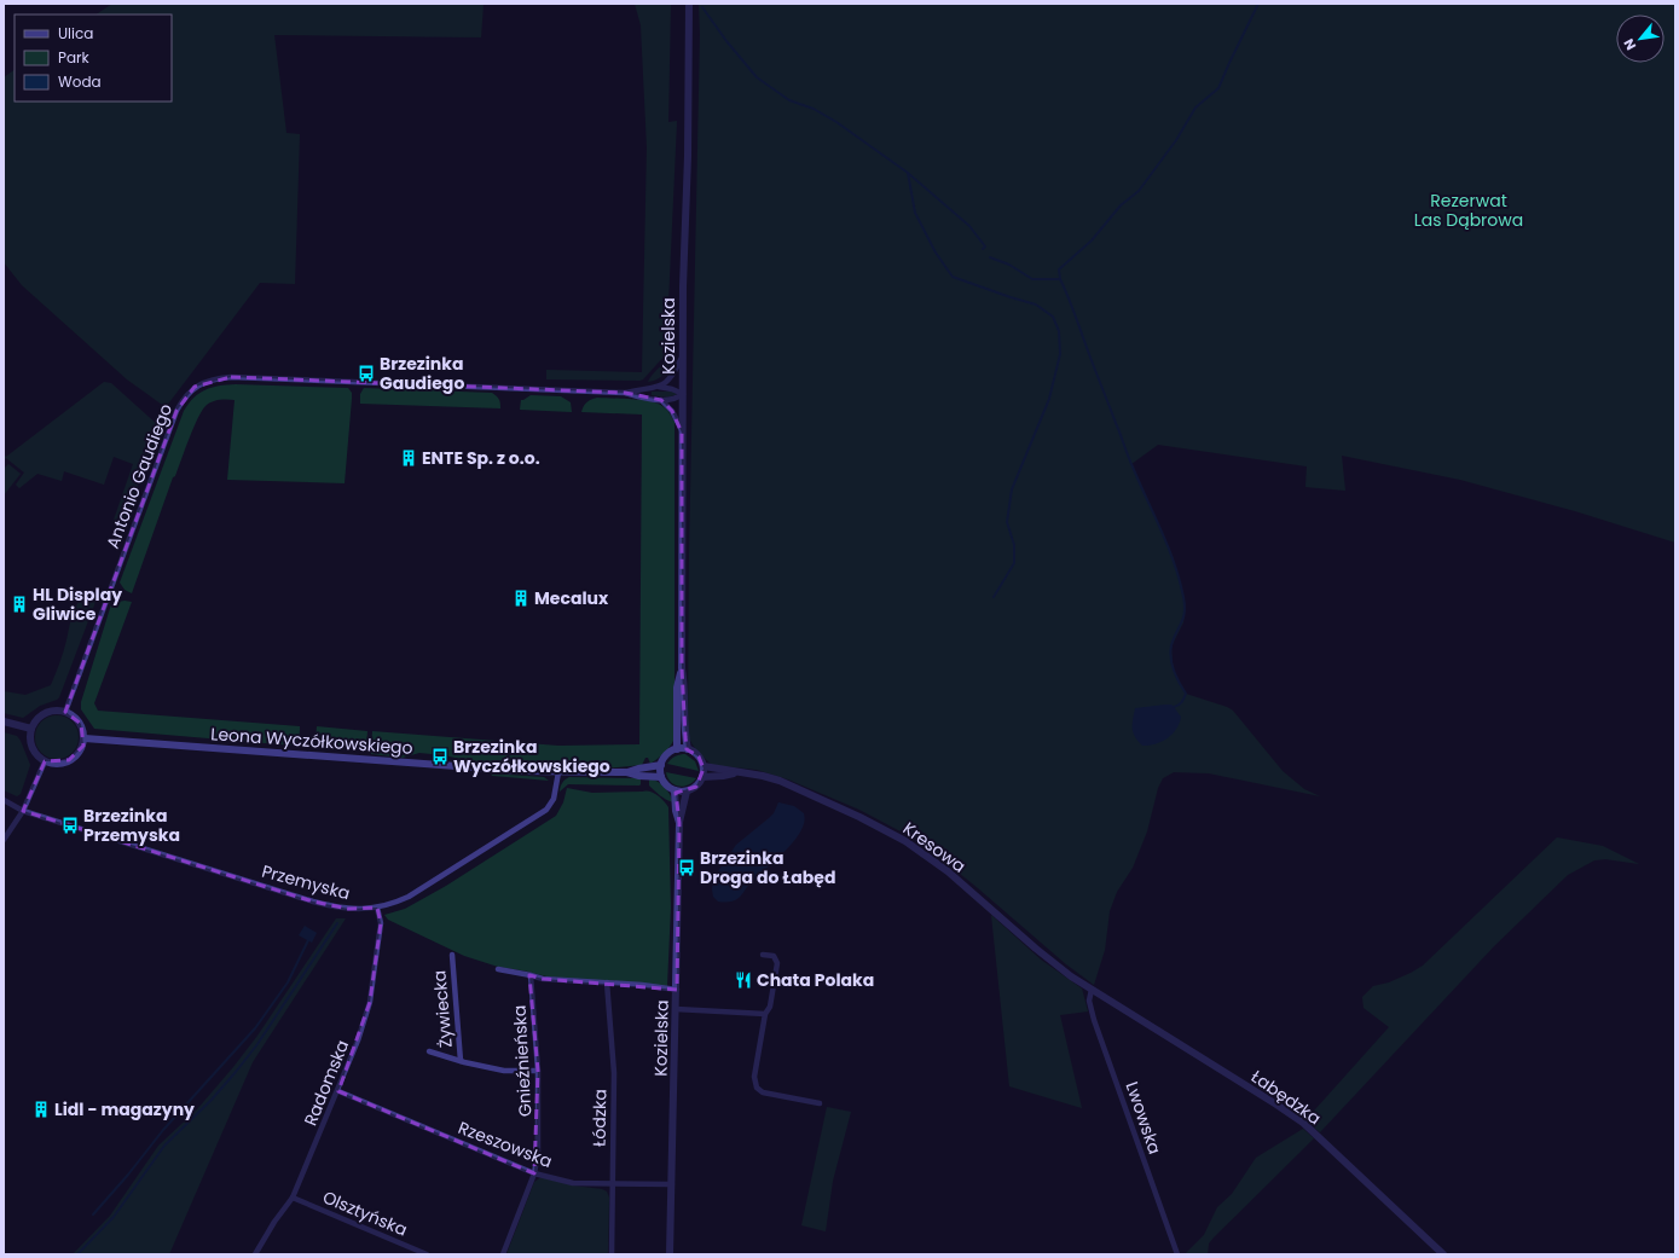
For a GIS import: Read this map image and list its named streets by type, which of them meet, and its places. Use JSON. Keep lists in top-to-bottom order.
{
  "streets": {
    "street": [
      "Kozielska",
      "Antonio Gaudiego",
      "Leona Wyczółkowskiego",
      "Kresowa",
      "Przemyska",
      "Żywiecka",
      "Gnieźnieńska",
      "Radomska",
      "Łabędzka",
      "Łódzka",
      "Lwowska",
      "Rzeszowska",
      "Olsztyńska"
    ]
  },
  "crossings": [
    ["Kozielska", "Antonio Gaudiego"],
    ["Kozielska", "Leona Wyczółkowskiego"],
    ["Kozielska", "Kresowa"],
    ["Kozielska", "Rzeszowska"],
    ["Antonio Gaudiego", "Leona Wyczółkowskiego"],
    ["Leona Wyczółkowskiego", "Kresowa"],
    ["Leona Wyczółkowskiego", "Przemyska"],
    ["Kresowa", "Łabędzka"],
    ["Kresowa", "Lwowska"],
    ["Przemyska", "Radomska"],
    ["Żywiecka", "Gnieźnieńska"],
    ["Gnieźnieńska", "Rzeszowska"],
    ["Radomska", "Rzeszowska"],
    ["Radomska", "Olsztyńska"],
    ["Łabędzka", "Lwowska"],
    ["Łódzka", "Rzeszowska"]
  ],
  "parks": ["Rezerwat Las Dąbrowa"],
  "places": {
    "bus stop": [
      "Brzezinka Gaudiego",
      "Brzezinka Wyczółkowskiego",
      "Brzezinka Przemyska",
      "Brzezinka Droga do Łabęd"
    ],
    "building": [
      "ENTE Sp. z o.o.",
      "Mecalux",
      "HL Display Gliwice",
      "Lidl - magazyny"
    ],
    "restaurant": ["Chata Polaka"]
  },
  "legend": ["Ulica", "Park", "Woda"],
  "north": "bottom left"
}
